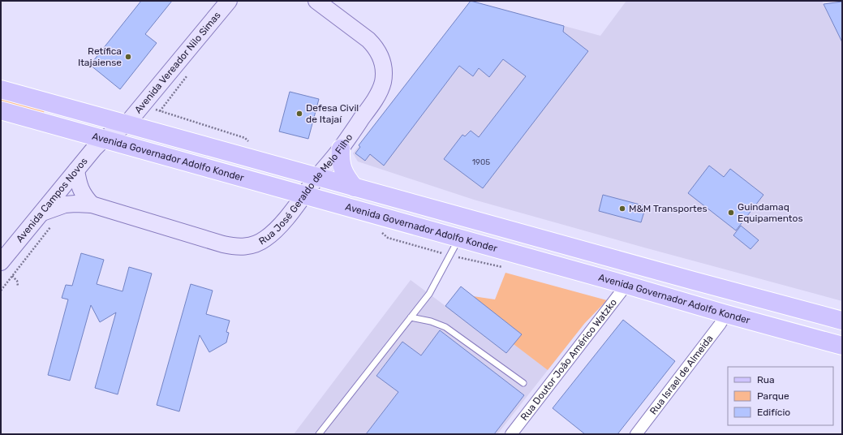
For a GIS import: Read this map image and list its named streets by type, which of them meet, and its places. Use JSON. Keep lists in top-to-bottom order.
{
  "streets": {
    "main road": [
      "Avenida Vereador Nilo Simas",
      "Avenida Governador Adolfo Konder",
      "Rua José Geraldo de Melo Filho",
      "Avenida Campos Novos"
    ],
    "street": ["Rua Doutor João Américo Watzko", "Rua Israel de Almeida"]
  },
  "crossings": [
    ["Avenida Vereador Nilo Simas", "Avenida Governador Adolfo Konder"],
    ["Avenida Vereador Nilo Simas", "Avenida Campos Novos"],
    ["Avenida Governador Adolfo Konder", "Rua José Geraldo de Melo Filho"],
    ["Avenida Governador Adolfo Konder", "Avenida Campos Novos"],
    ["Avenida Governador Adolfo Konder", "Rua Doutor João Américo Watzko"],
    ["Avenida Governador Adolfo Konder", "Rua Israel de Almeida"],
    ["Rua José Geraldo de Melo Filho", "Avenida Campos Novos"]
  ],
  "places": [
    "Retífica Itajaiense",
    "Defesa Civil de Itajaí",
    "M&M Transportes",
    "Guindamaq Equipamentos"
  ],
  "house_numbers": ["1905"],
  "legend": ["Rua", "Parque", "Edifício"]
}
